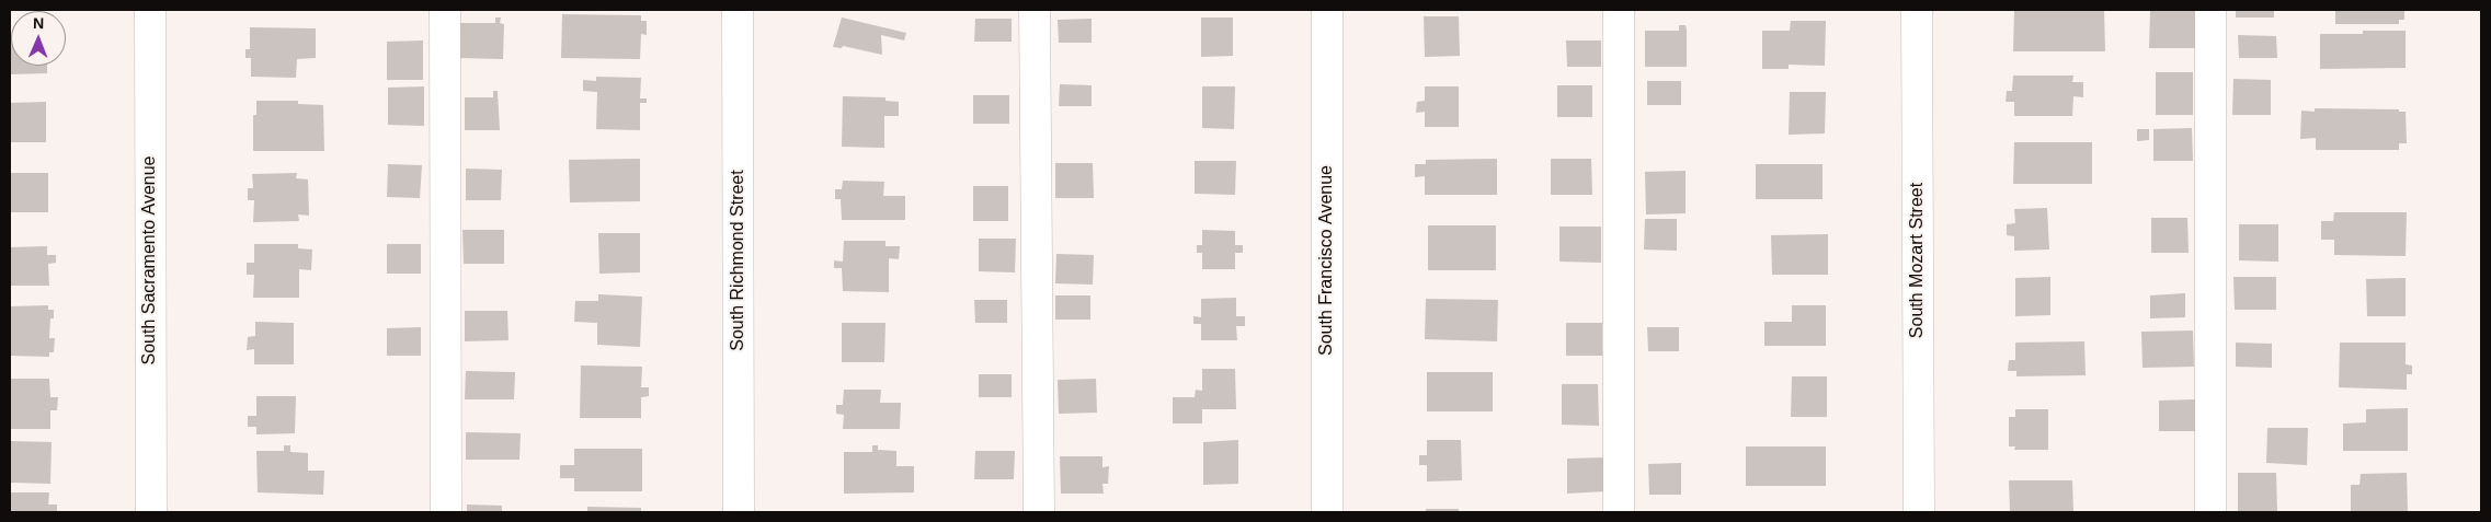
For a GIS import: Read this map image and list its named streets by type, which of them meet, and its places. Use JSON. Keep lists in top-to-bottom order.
{
  "streets": {
    "street": [
      "South Sacramento Avenue",
      "South Richmond Street",
      "South Francisco Avenue",
      "South Mozart Street"
    ]
  },
  "north": "top"
}
